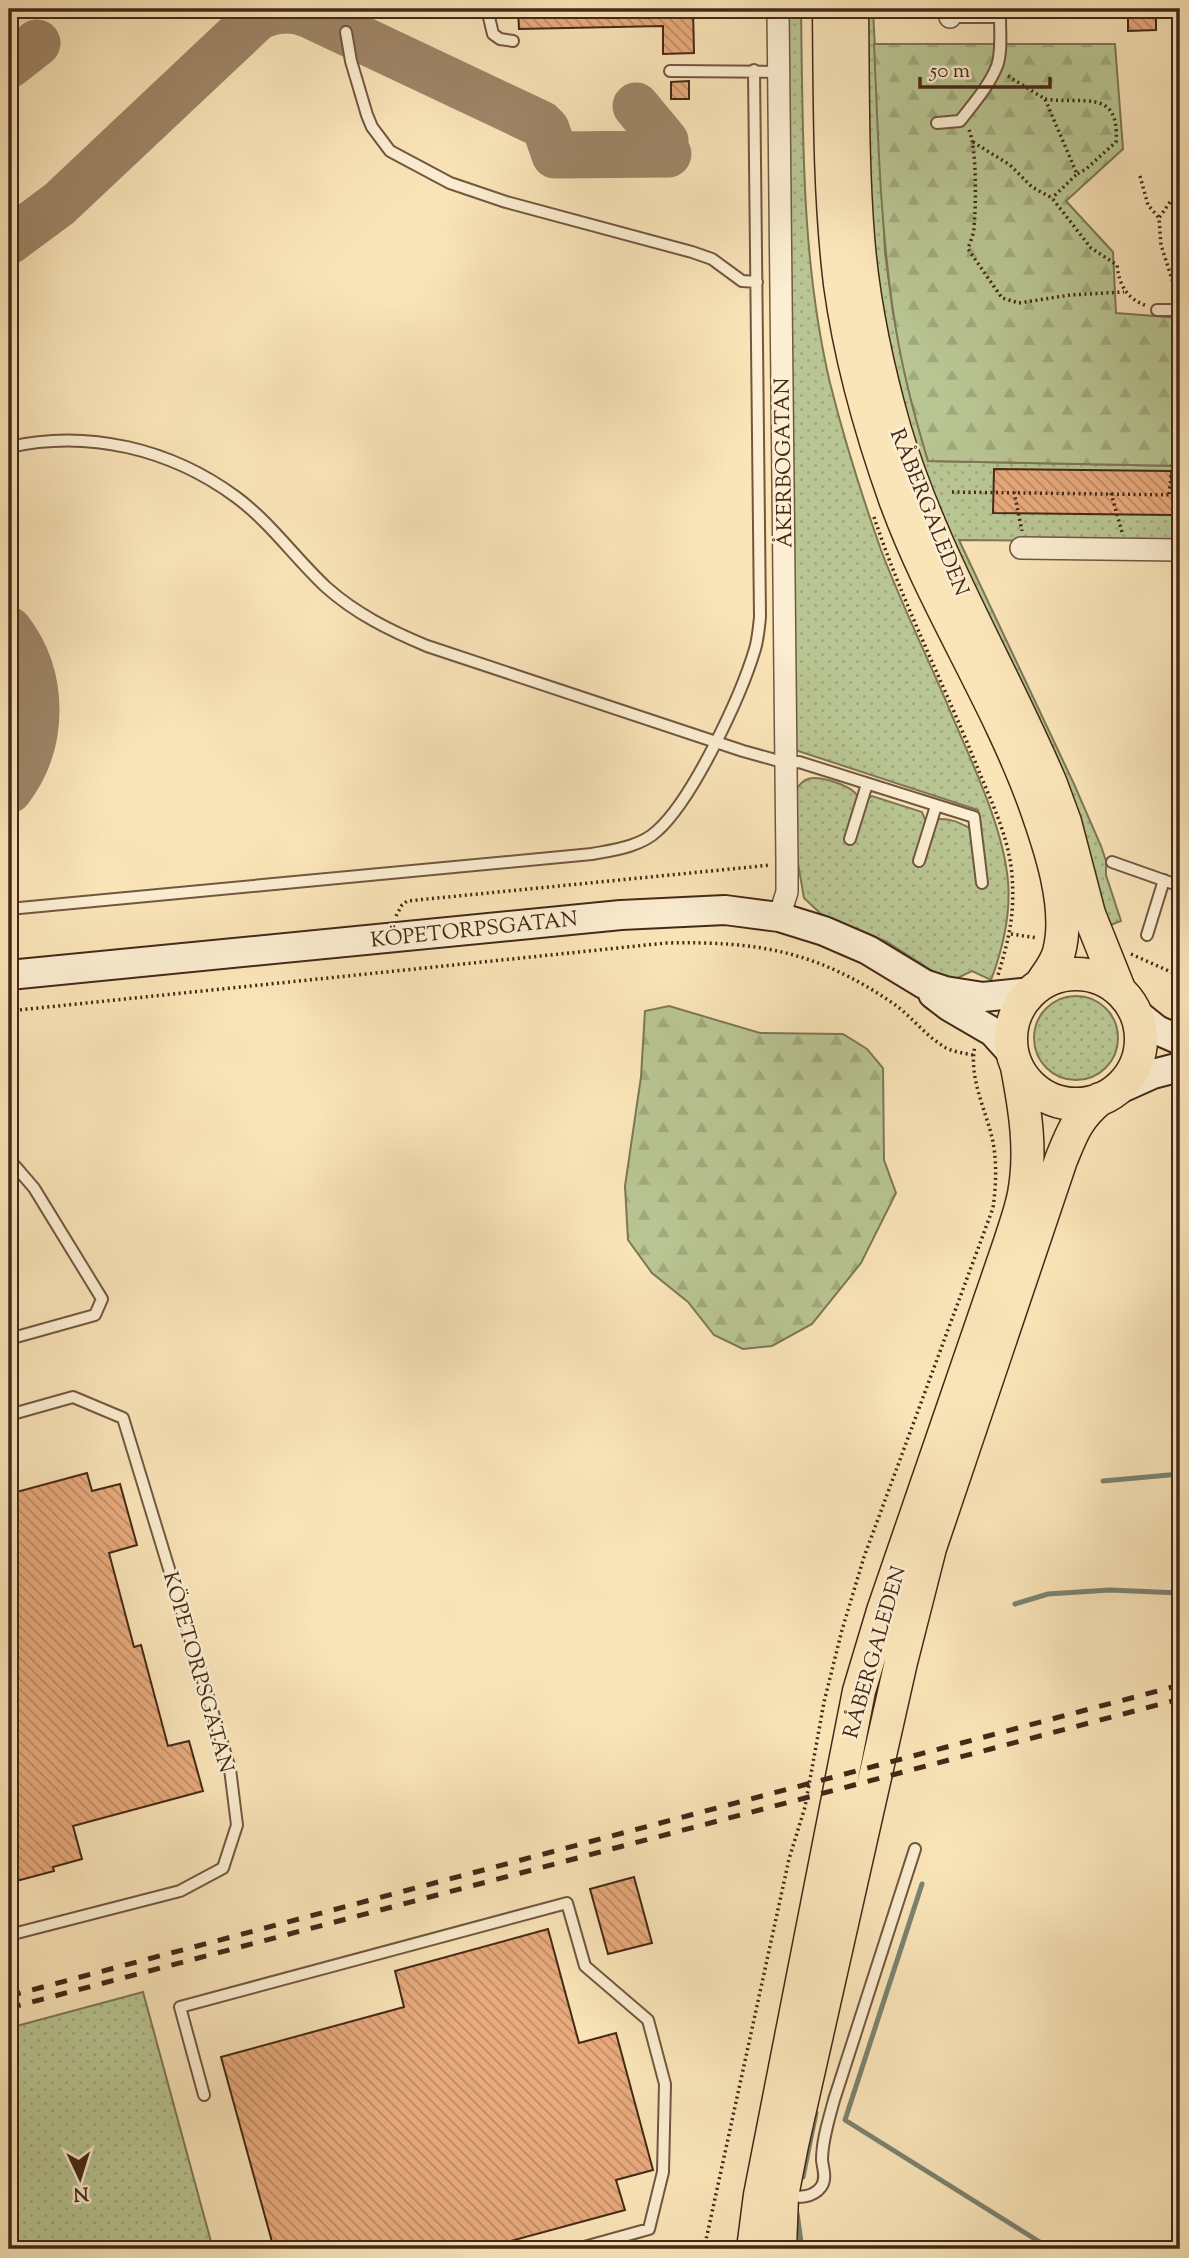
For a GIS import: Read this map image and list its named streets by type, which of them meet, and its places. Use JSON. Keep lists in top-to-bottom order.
{
  "streets": {
    "main road": ["RÅBERGALEDEN"],
    "street": ["ÅKERBOGATAN", "KÖPETORPSGATAN"]
  },
  "crossings": [
    ["ÅKERBOGATAN", "KÖPETORPSGATAN"],
    ["RÅBERGALEDEN", "KÖPETORPSGATAN"]
  ],
  "scale_bar": "50 m",
  "north": "bottom"
}
